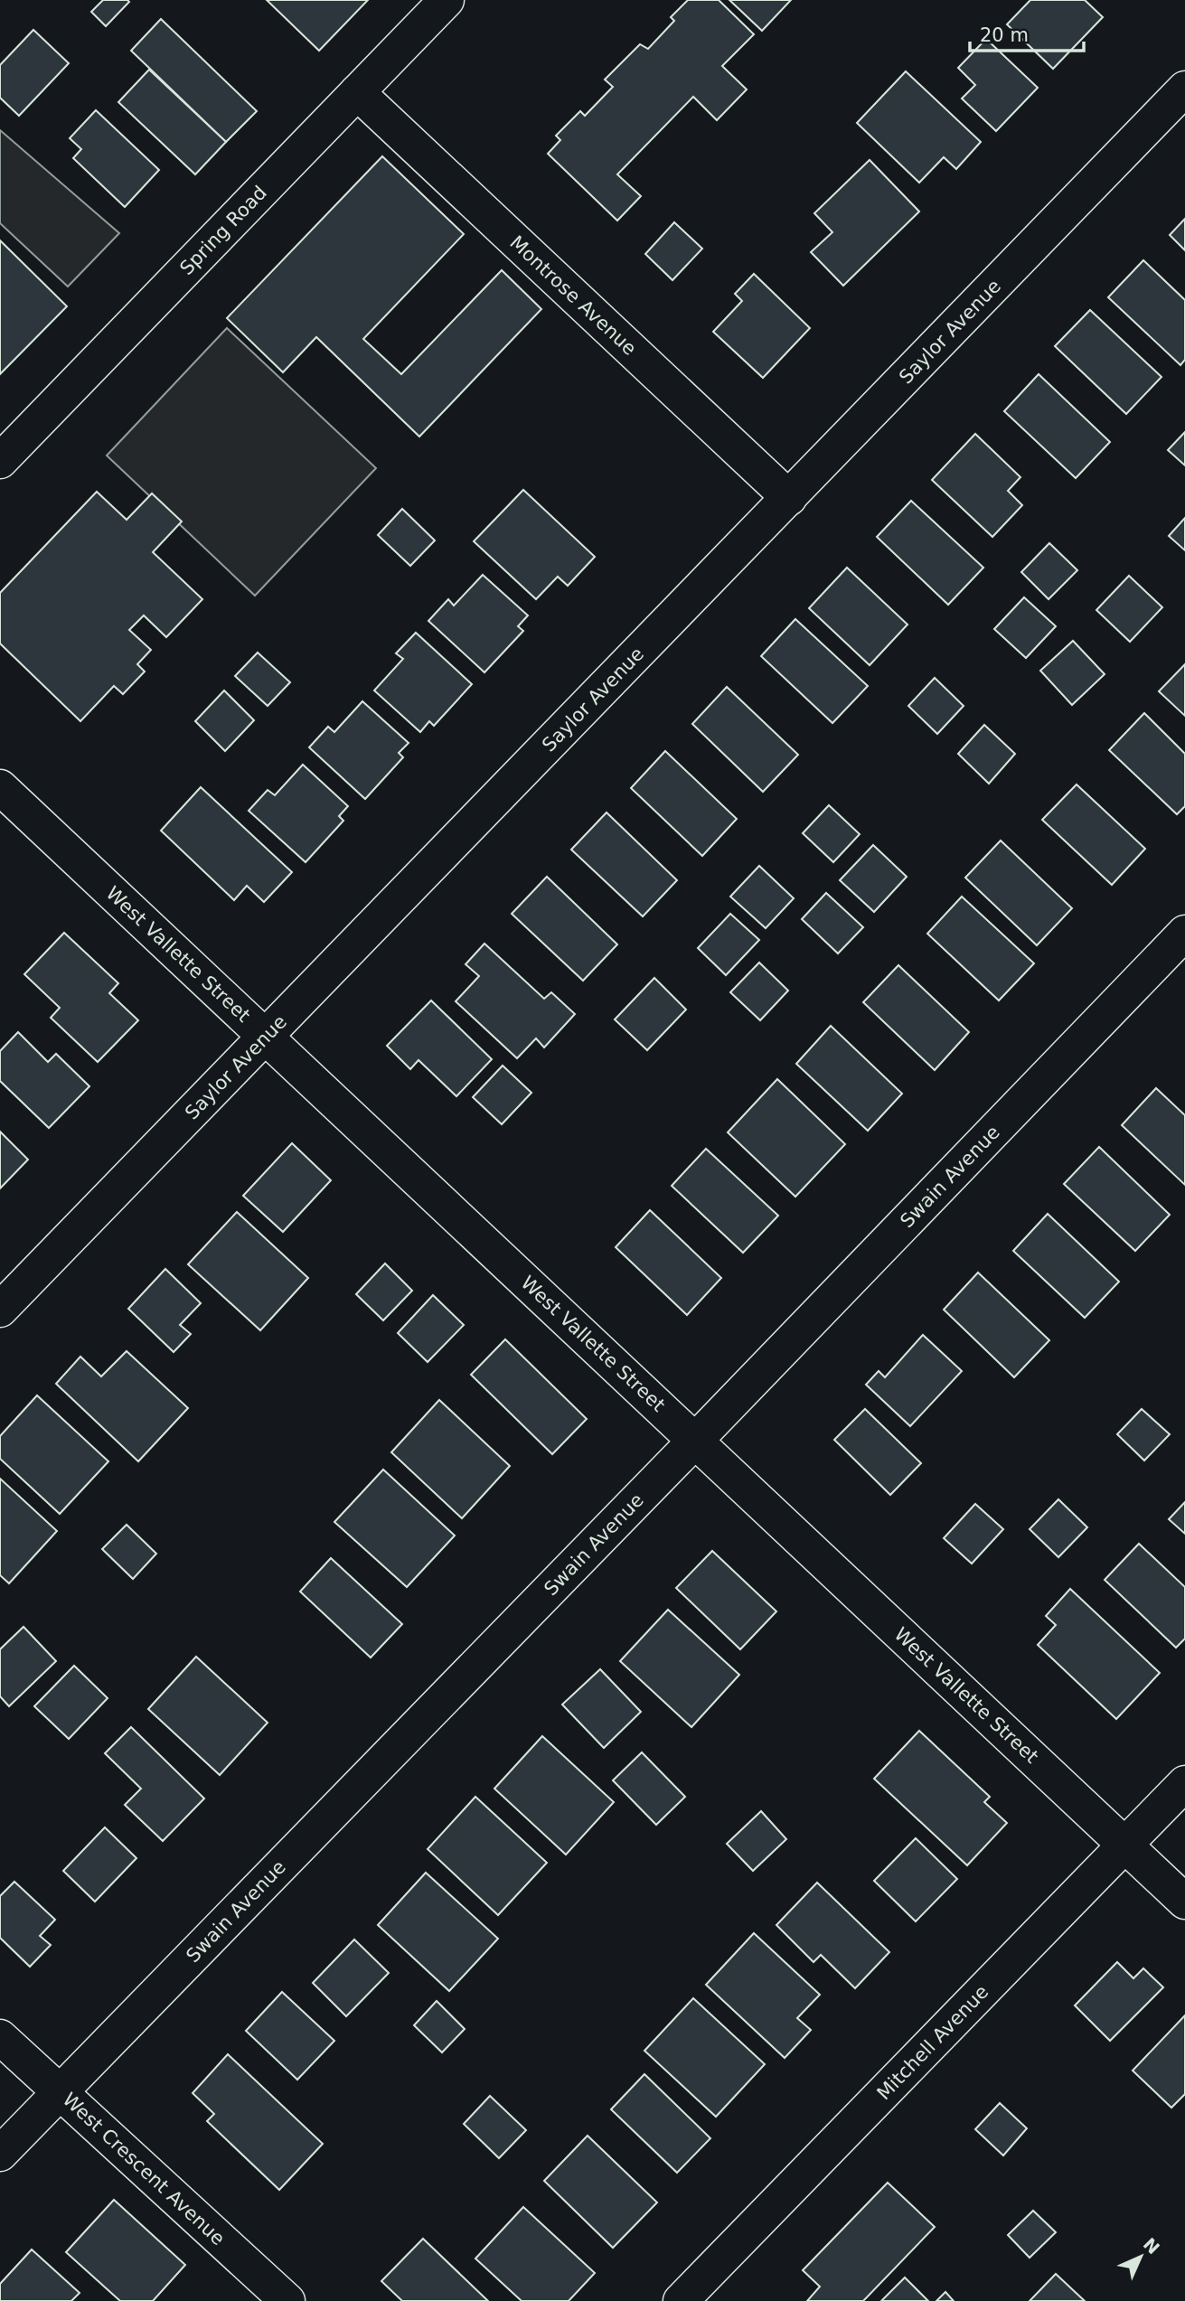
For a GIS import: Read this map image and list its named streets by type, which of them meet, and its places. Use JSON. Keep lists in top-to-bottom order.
{
  "streets": {
    "street": [
      "Spring Road",
      "Montrose Avenue",
      "Saylor Avenue",
      "West Vallette Street",
      "Swain Avenue",
      "Mitchell Avenue",
      "West Crescent Avenue"
    ]
  },
  "crossings": [
    ["Spring Road", "Montrose Avenue"],
    ["Montrose Avenue", "Saylor Avenue"],
    ["Saylor Avenue", "West Vallette Street"],
    ["West Vallette Street", "Swain Avenue"],
    ["West Vallette Street", "Mitchell Avenue"],
    ["Swain Avenue", "West Crescent Avenue"]
  ],
  "scale_bar": "20 m",
  "north": "top right"
}
